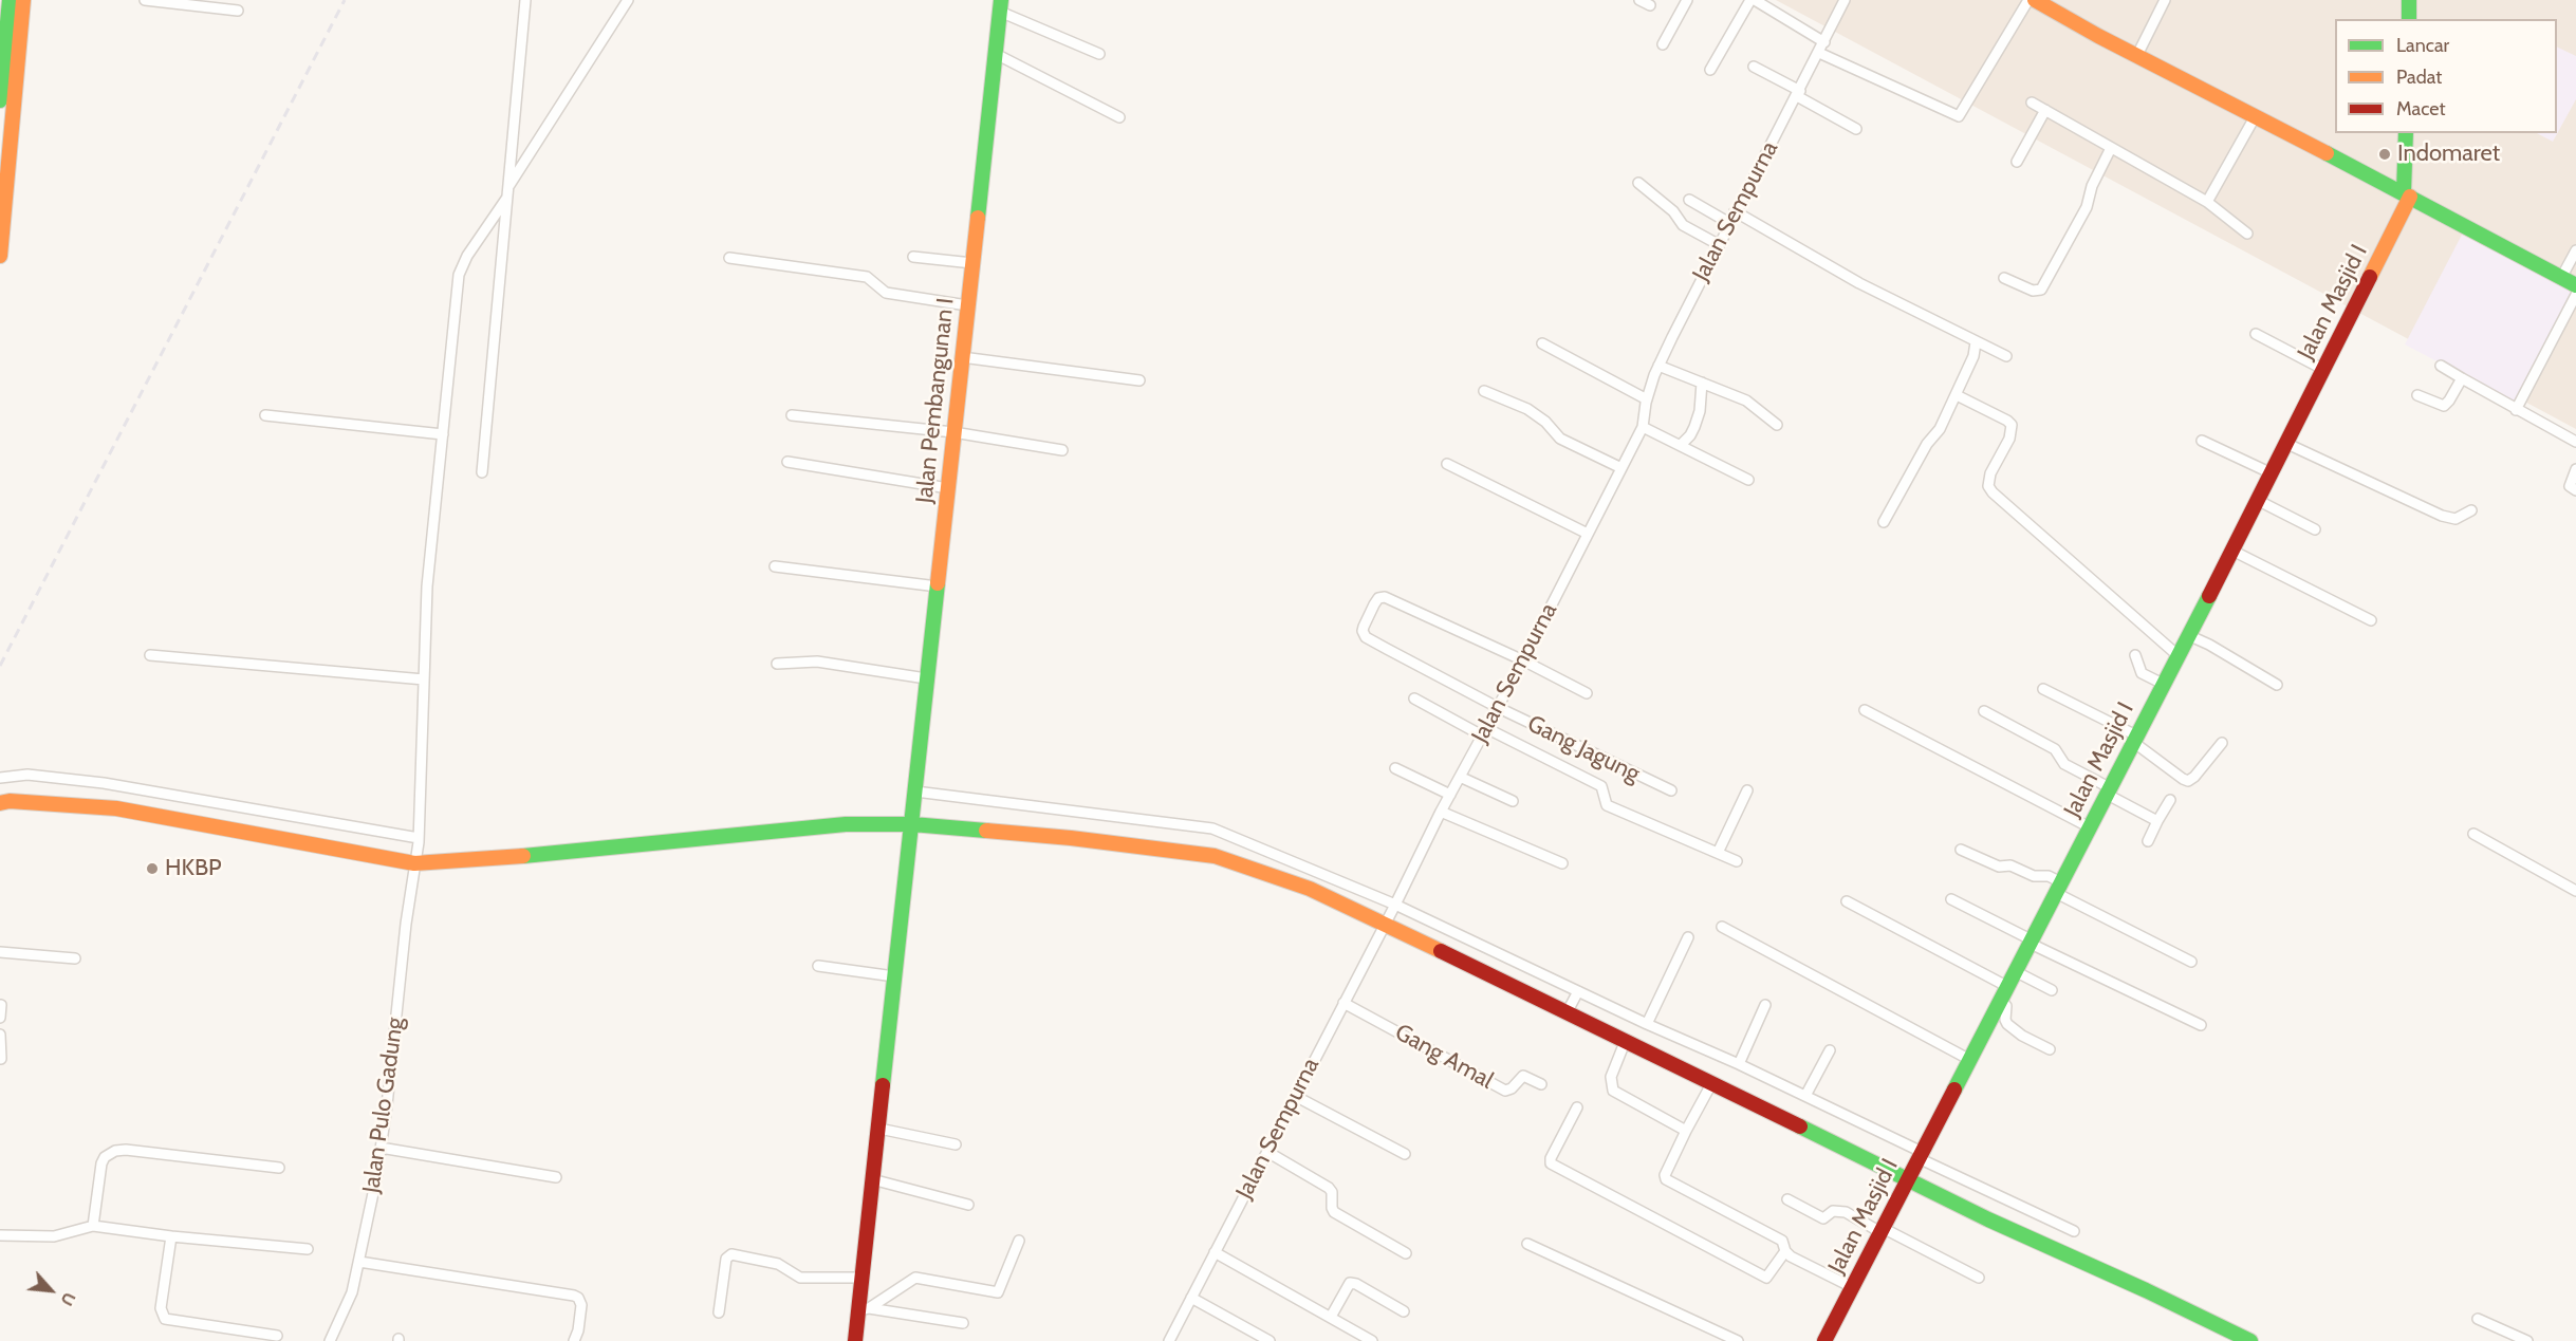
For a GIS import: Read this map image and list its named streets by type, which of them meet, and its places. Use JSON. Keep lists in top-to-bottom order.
{
  "streets": {
    "main road": ["Jalan Masjid I", "Jalan Pembangunan I"],
    "street": [
      "Jalan Sempurna",
      "Gang Jagung",
      "Gang Amal",
      "Jalan Pulo Gadung"
    ]
  },
  "crossings": [
    ["Jalan Sempurna", "Gang Jagung"],
    ["Jalan Sempurna", "Gang Amal"]
  ],
  "places": ["Indomaret", "HKBP"],
  "legend": ["Lancar", "Padat", "Macet"],
  "north": "bottom right"
}
